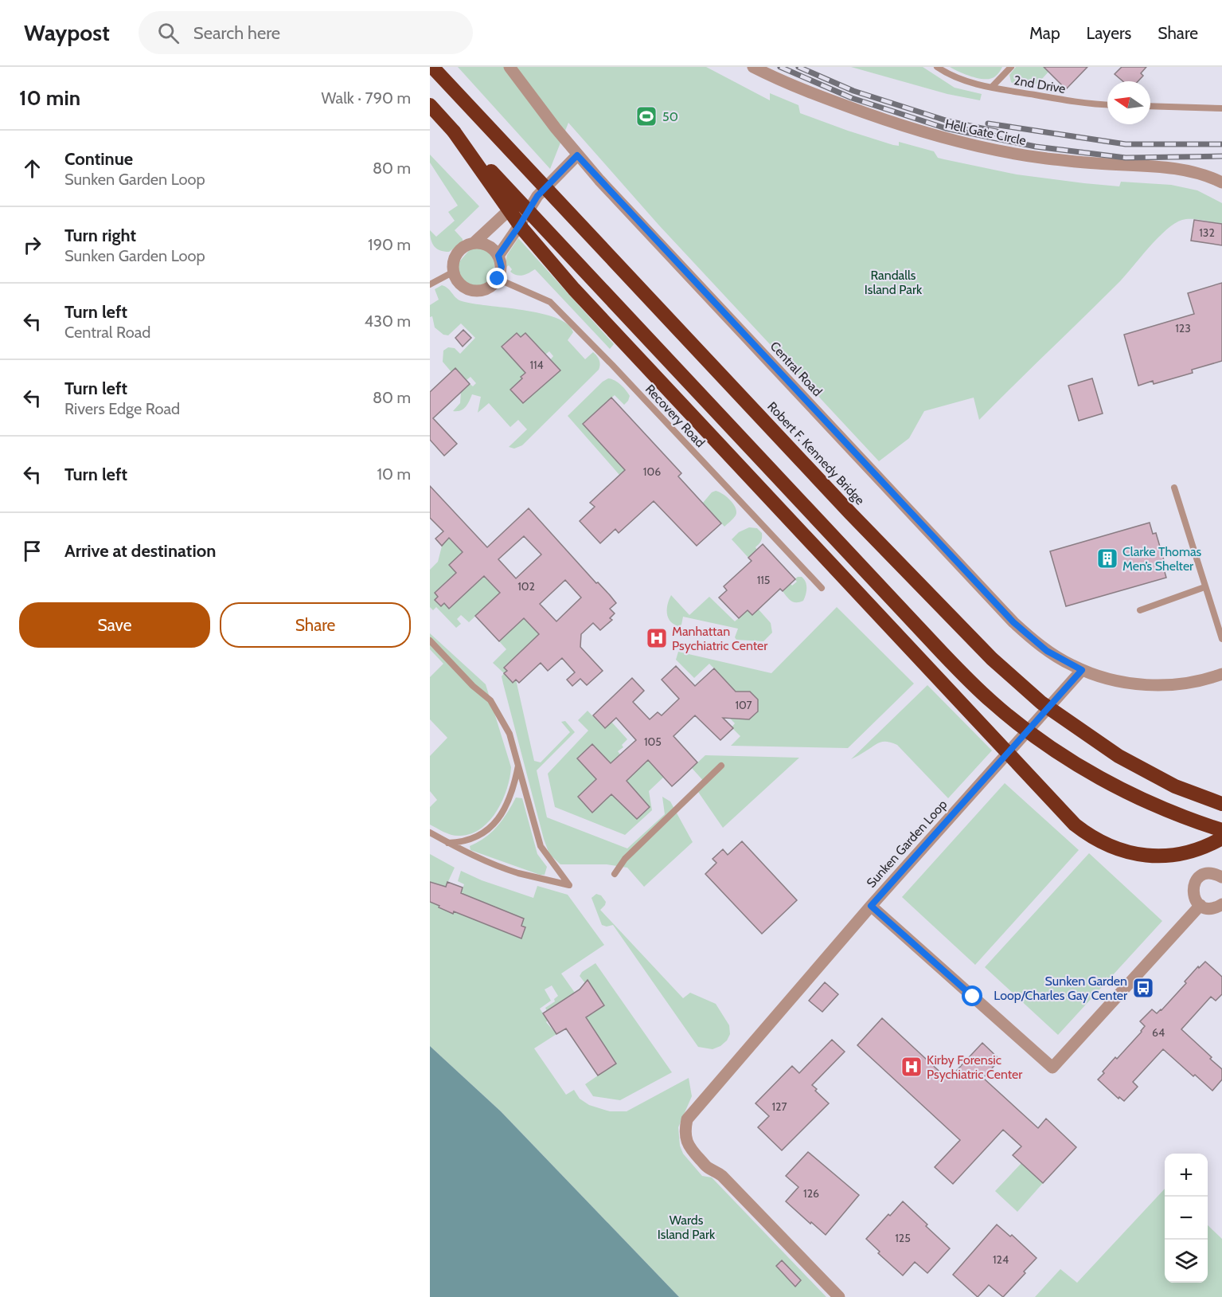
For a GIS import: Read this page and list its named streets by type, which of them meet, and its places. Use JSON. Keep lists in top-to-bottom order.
{
  "streets": {
    "highway": ["Robert F. Kennedy Bridge"],
    "street": ["Hell Gate Circle", "Central Road", "Sunken Garden Loop"],
    "lane": ["2nd Drive", "Recovery Road"]
  },
  "crossings": [
    ["Central Road", "Sunken Garden Loop"]
  ],
  "parks": ["Randalls Island Park", "Wards Island Park"],
  "places": {
    "sports": ["50"],
    "building": ["Clarke Thomas Men’s Shelter"],
    "hospital": ["Manhattan Psychiatric Center", "Kirby Forensic Psychiatric Center"],
    "bus stop": ["Sunken Garden Loop/Charles Gay Center"]
  },
  "house_numbers": [
    "132",
    "123",
    "114",
    "106",
    "115",
    "102",
    "107",
    "105",
    "64",
    "127",
    "126",
    "125",
    "124"
  ],
  "north": "left",
  "page": {
    "header": "Waypost",
    "search": "Search here",
    "nav": ["Map", "Layers", "Share"],
    "heading": ["10 min", "Walk · 790 m"],
    "list": [
      ["Continue", "Sunken Garden Loop", "80 m"],
      ["Turn right", "Sunken Garden Loop", "190 m"],
      ["Turn left", "Central Road", "430 m"],
      ["Turn left", "Rivers Edge Road", "80 m"],
      ["Turn left", "10 m"],
      "Arrive at destination"
    ],
    "buttons": ["Save", "Share"],
    "map_buttons": ["+", "−"]
  }
}
